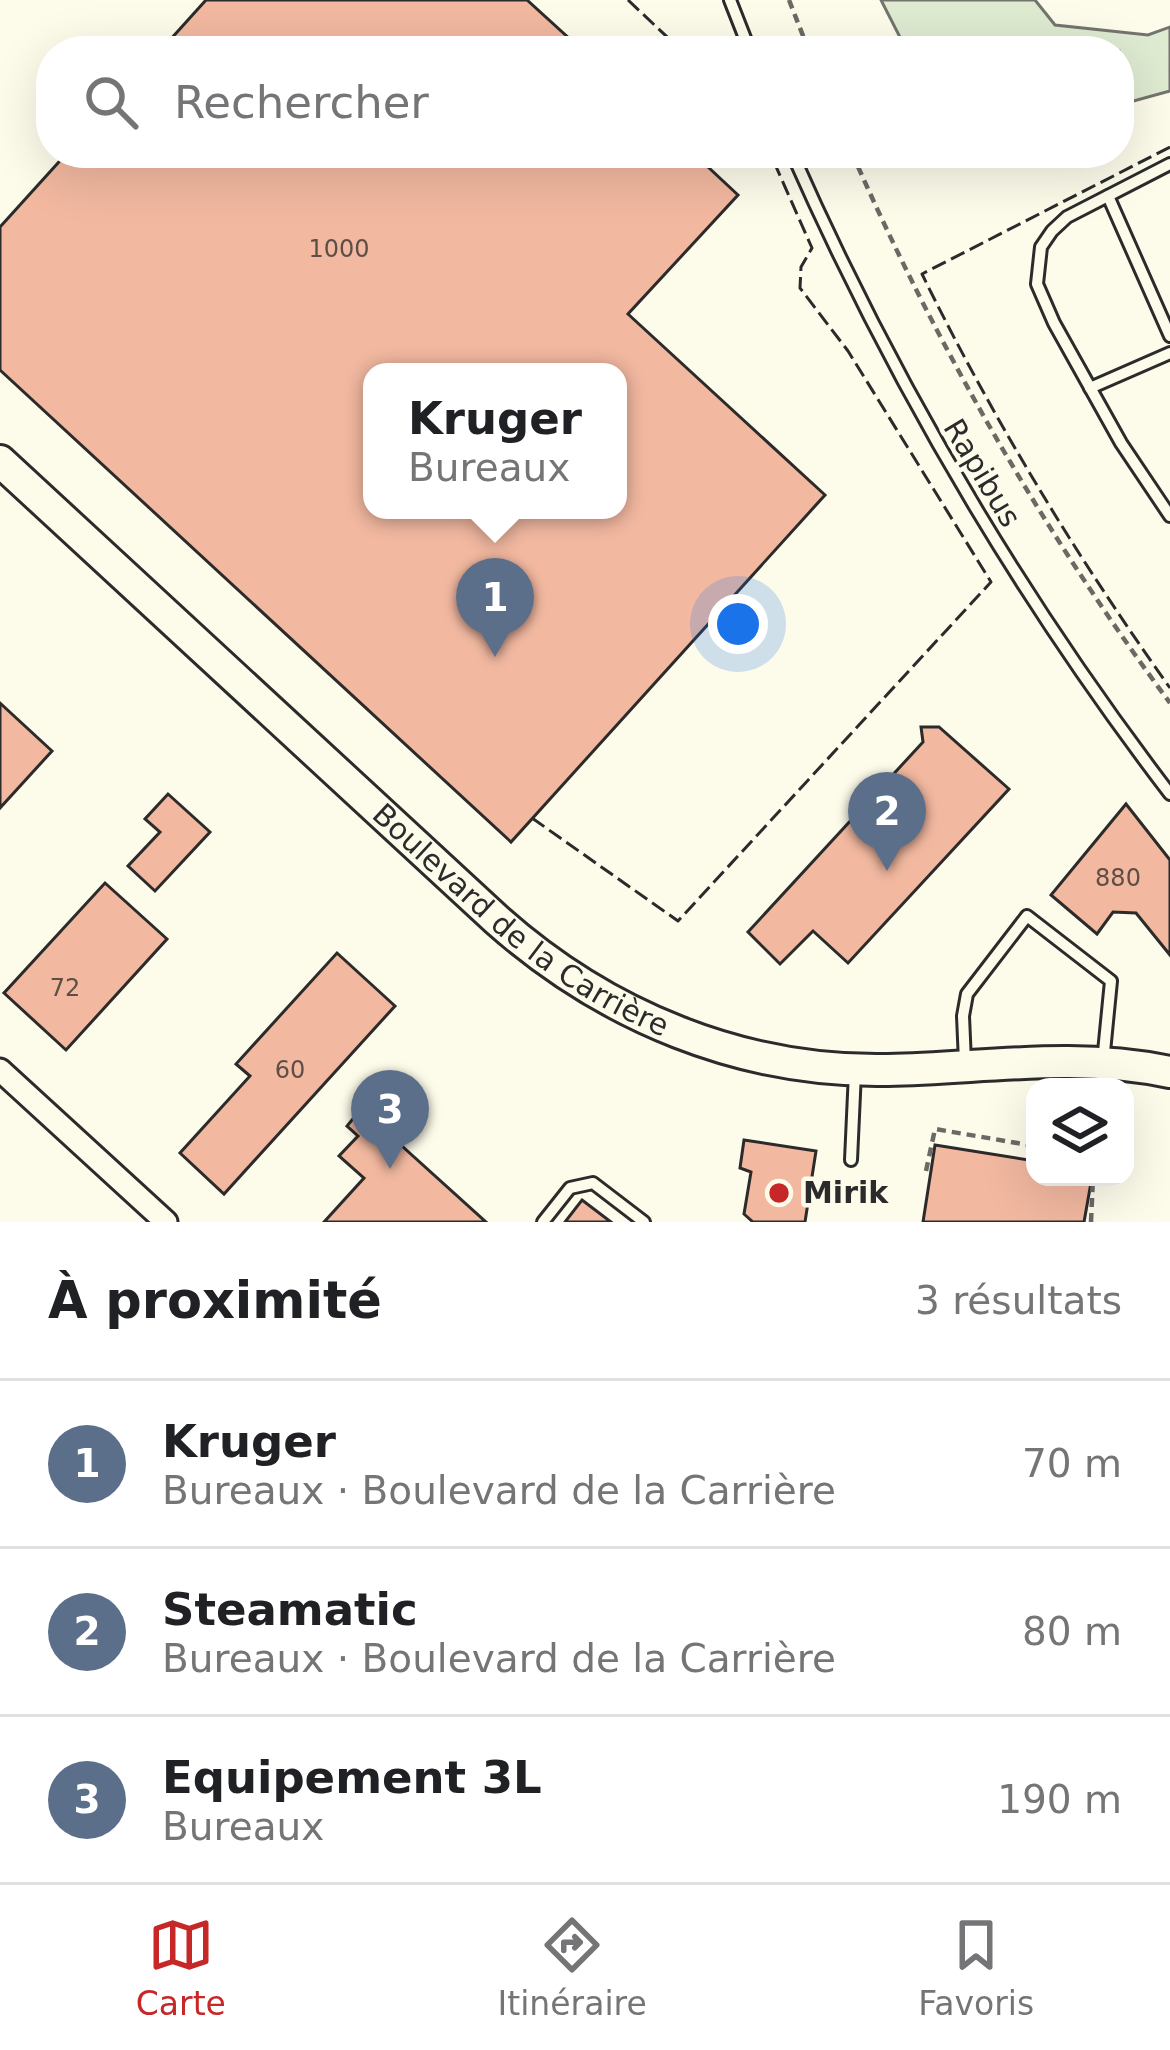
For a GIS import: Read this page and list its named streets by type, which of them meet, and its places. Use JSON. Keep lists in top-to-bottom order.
{
  "streets": {
    "street": ["Boulevard de la Carrière"],
    "lane": ["Rapibus"]
  },
  "places": ["Mirik"],
  "house_numbers": [
    "1000",
    "880",
    "72",
    "60"
  ],
  "page": {
    "search": "Rechercher",
    "popup": ["Kruger", "Bureaux"],
    "pins": ["1", "2", "3"],
    "heading": ["À proximité", "3 résultats"],
    "list": [
      {
        "mark": "1",
        "name": "Kruger",
        "note": "Bureaux · Boulevard de la Carrière",
        "value": "70 m"
      },
      {
        "mark": "2",
        "name": "Steamatic",
        "note": "Bureaux · Boulevard de la Carrière",
        "value": "80 m"
      },
      {
        "mark": "3",
        "name": "Equipement 3L",
        "note": "Bureaux",
        "value": "190 m"
      }
    ],
    "nav": ["Carte", "Itinéraire", "Favoris"]
  }
}
